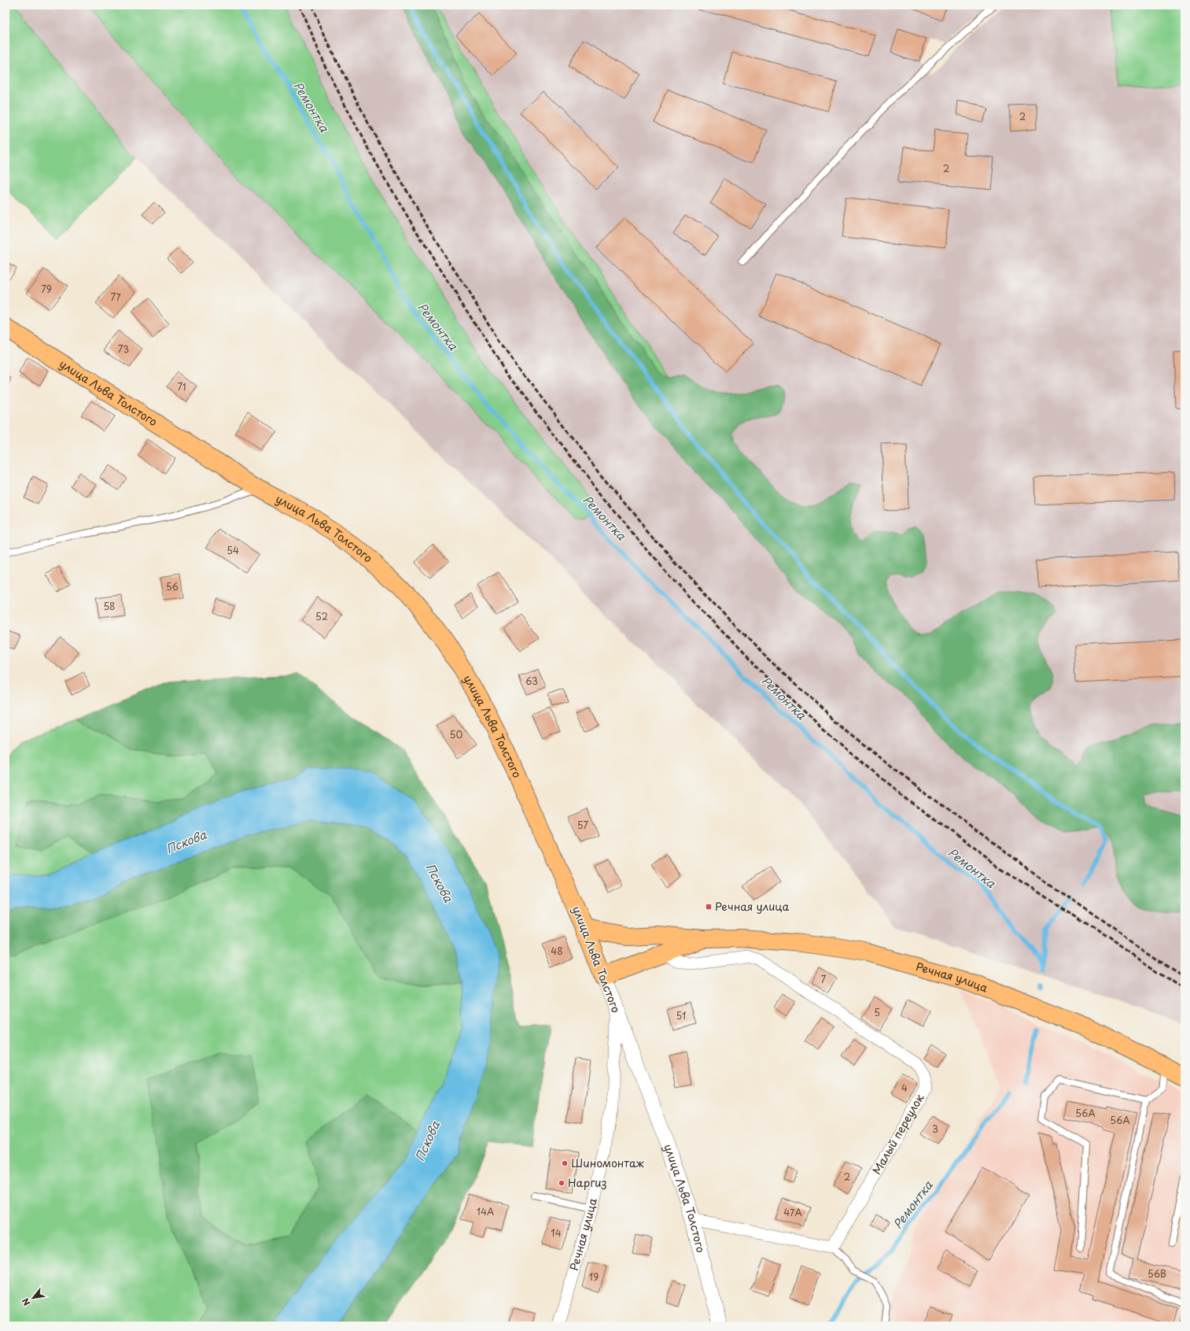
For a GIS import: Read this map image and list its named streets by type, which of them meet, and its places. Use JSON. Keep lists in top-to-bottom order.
{
  "streets": {
    "main road": ["улица Льва Толстого", "Речная улица"],
    "street": ["Малый переулок"]
  },
  "crossings": [
    ["улица Льва Толстого", "Речная улица"]
  ],
  "water": ["Ремонтка", "Пскова"],
  "places": {
    "transit": ["Речная улица"],
    "other": ["Шиномонтаж", "Наргиз"]
  },
  "house_numbers": [
    "2",
    "2",
    "79",
    "77",
    "73",
    "71",
    "54",
    "56",
    "58",
    "52",
    "63",
    "50",
    "57",
    "48",
    "7",
    "5",
    "51",
    "4",
    "56А",
    "56А",
    "3",
    "2",
    "14А",
    "47А",
    "14",
    "56В",
    "19"
  ],
  "north": "bottom left"
}
